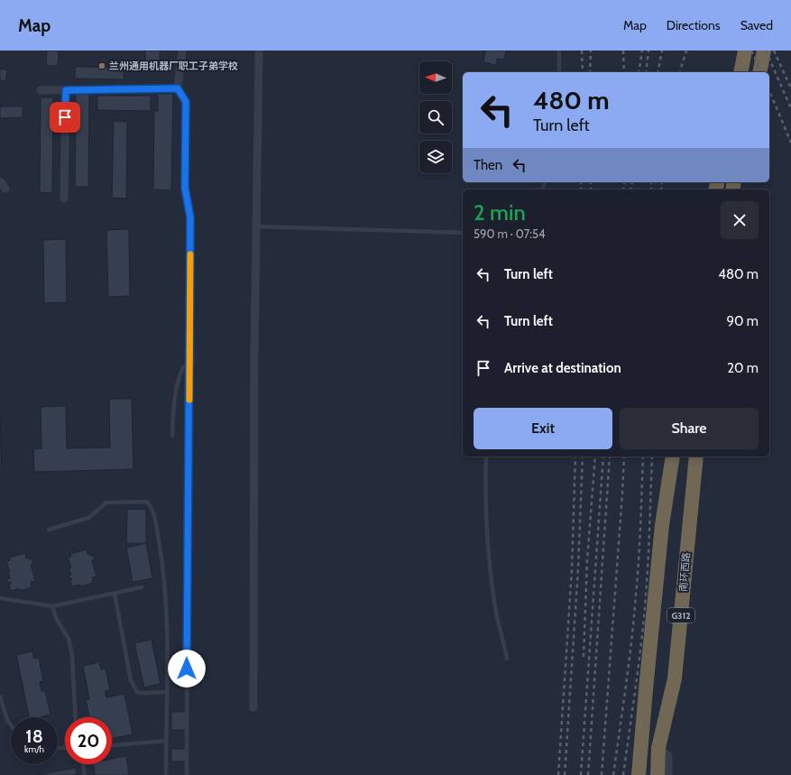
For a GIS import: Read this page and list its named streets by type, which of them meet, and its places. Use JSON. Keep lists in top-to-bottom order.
{
  "streets": {
    "highway": ["南环西路", "G312"]
  },
  "places": ["兰州通用机器厂职工子弟学校"],
  "north": "left",
  "page": {
    "header": "Map",
    "nav": ["Map", "Directions", "Saved"],
    "turn": ["480 m", "Turn left"],
    "then": "Then",
    "heading": ["2 min", "590 m · 07:54"],
    "list": [
      {
        "name": "Turn left",
        "value": "480 m"
      },
      {
        "name": "Turn left",
        "value": "90 m"
      },
      {
        "name": "Arrive at destination",
        "value": "20 m"
      }
    ],
    "buttons": ["Exit", "Share"],
    "speed": "18 km/h",
    "limit": "20"
  }
}
